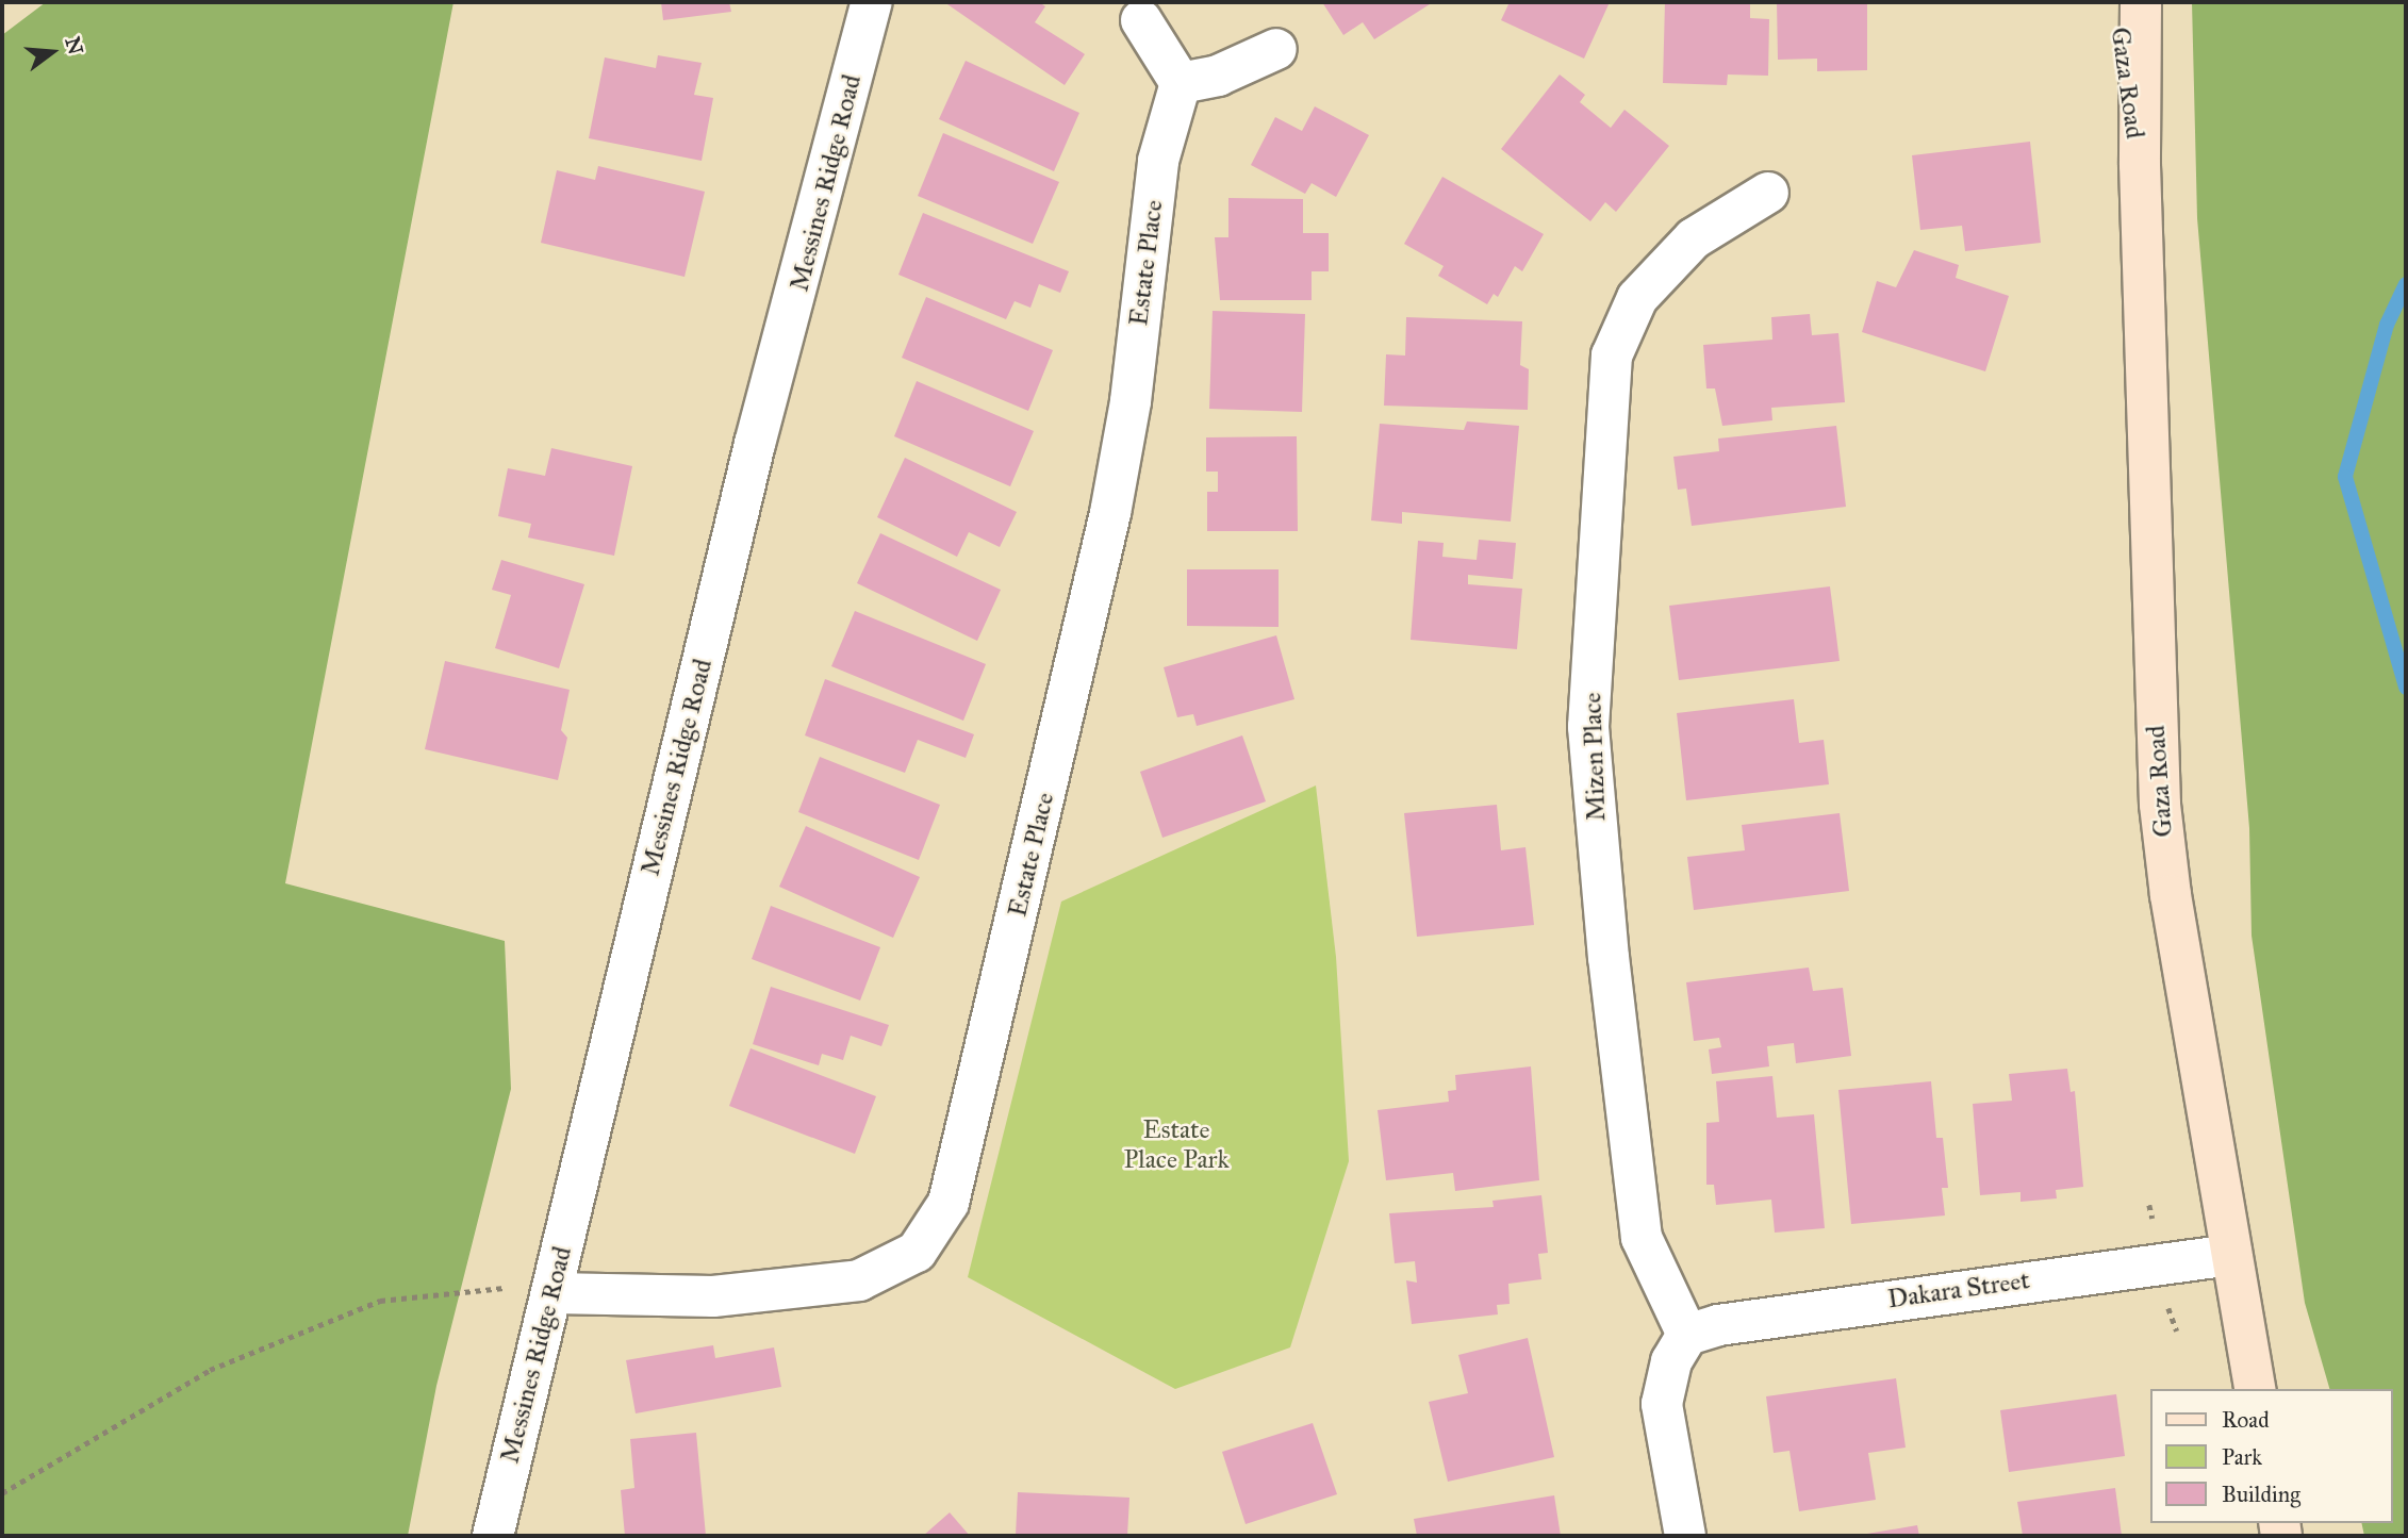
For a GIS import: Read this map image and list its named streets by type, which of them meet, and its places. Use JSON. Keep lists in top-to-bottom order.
{
  "streets": {
    "main road": ["Gaza Road"],
    "street": [
      "Messines Ridge Road",
      "Estate Place",
      "Mizen Place",
      "Dakara Street"
    ]
  },
  "crossings": [
    ["Gaza Road", "Dakara Street"],
    ["Messines Ridge Road", "Estate Place"],
    ["Mizen Place", "Dakara Street"]
  ],
  "parks": ["Estate Place Park"],
  "legend": ["Road", "Park", "Building"],
  "north": "right"
}
